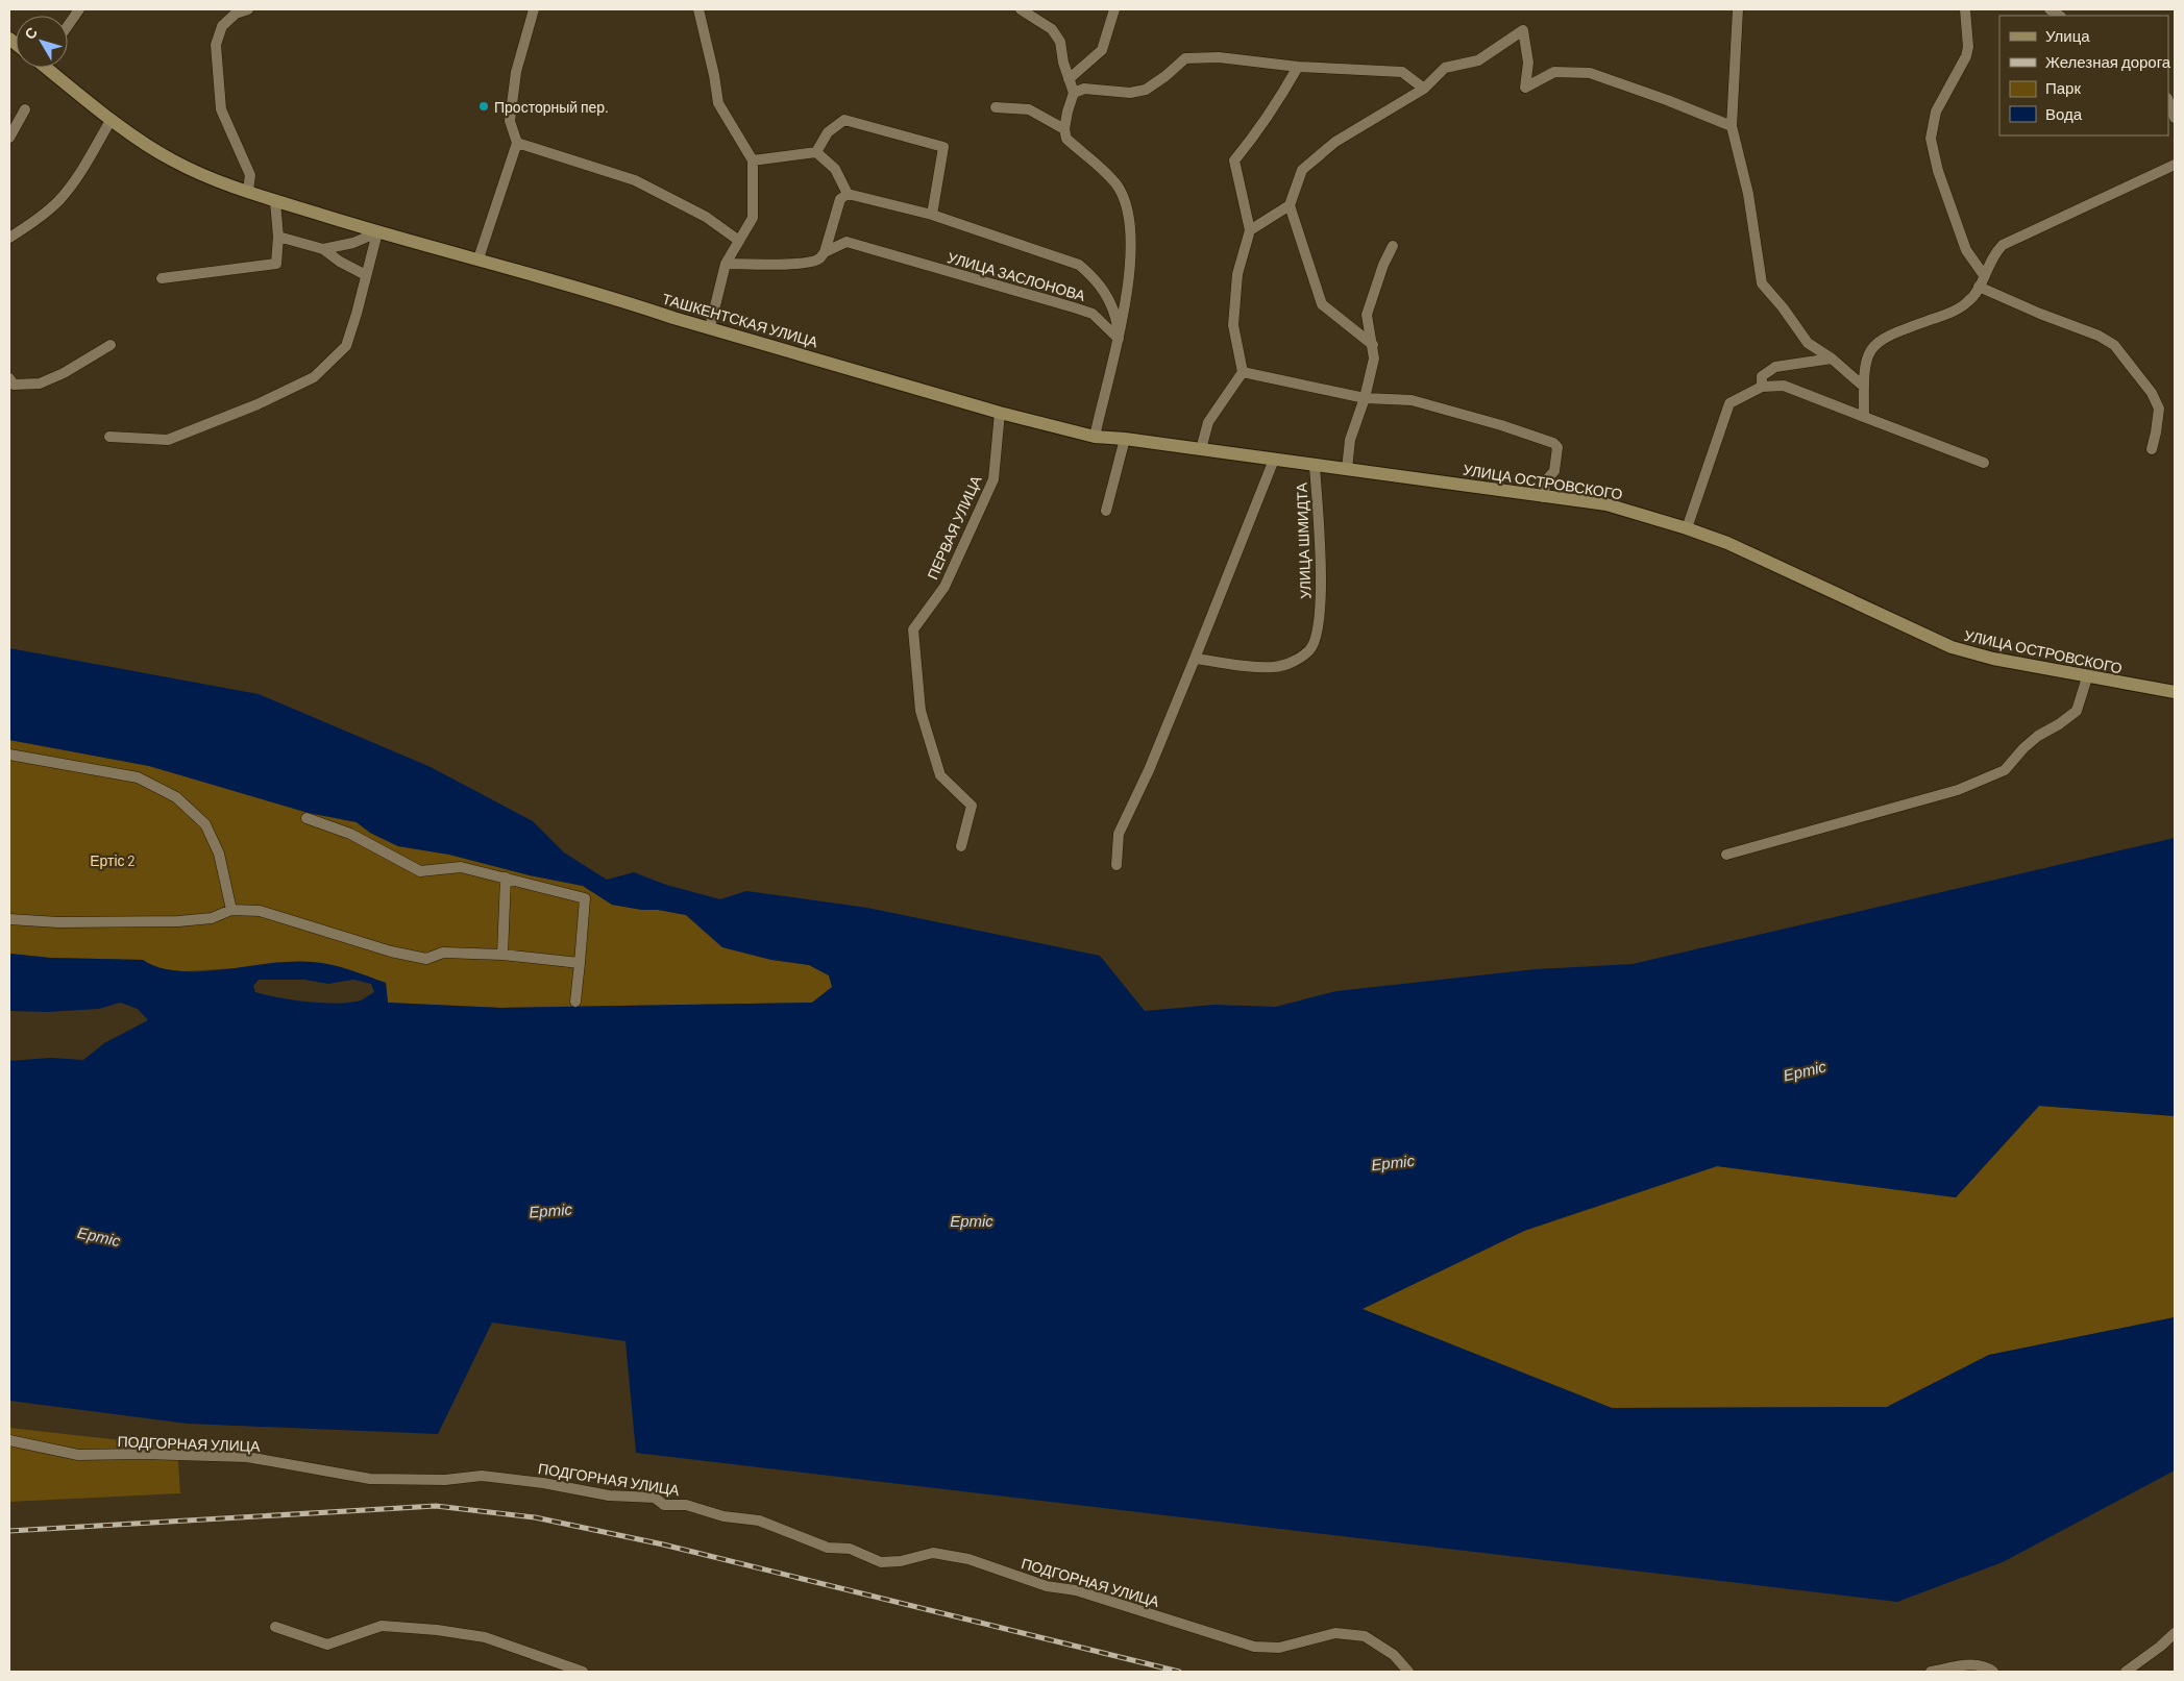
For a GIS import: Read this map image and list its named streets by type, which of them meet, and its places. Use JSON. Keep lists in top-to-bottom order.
{
  "streets": {
    "main road": ["ТАШКЕНТСКАЯ УЛИЦА", "УЛИЦА ОСТРОВСКОГО"],
    "street": [
      "УЛИЦА ЗАСЛОНОВА",
      "ПЕРВАЯ УЛИЦА",
      "УЛИЦА ШМИДТА",
      "ПОДГОРНАЯ УЛИЦА"
    ]
  },
  "crossings": [
    ["ТАШКЕНТСКАЯ УЛИЦА", "УЛИЦА ОСТРОВСКОГО"],
    ["ТАШКЕНТСКАЯ УЛИЦА", "ПЕРВАЯ УЛИЦА"],
    ["УЛИЦА ОСТРОВСКОГО", "УЛИЦА ШМИДТА"]
  ],
  "water": ["Ертіс"],
  "parks": ["Ертіс 2"],
  "places": ["Просторный пер."],
  "legend": [
    "Улица",
    "Железная дорога",
    "Парк",
    "Вода"
  ],
  "north": "top left"
}
